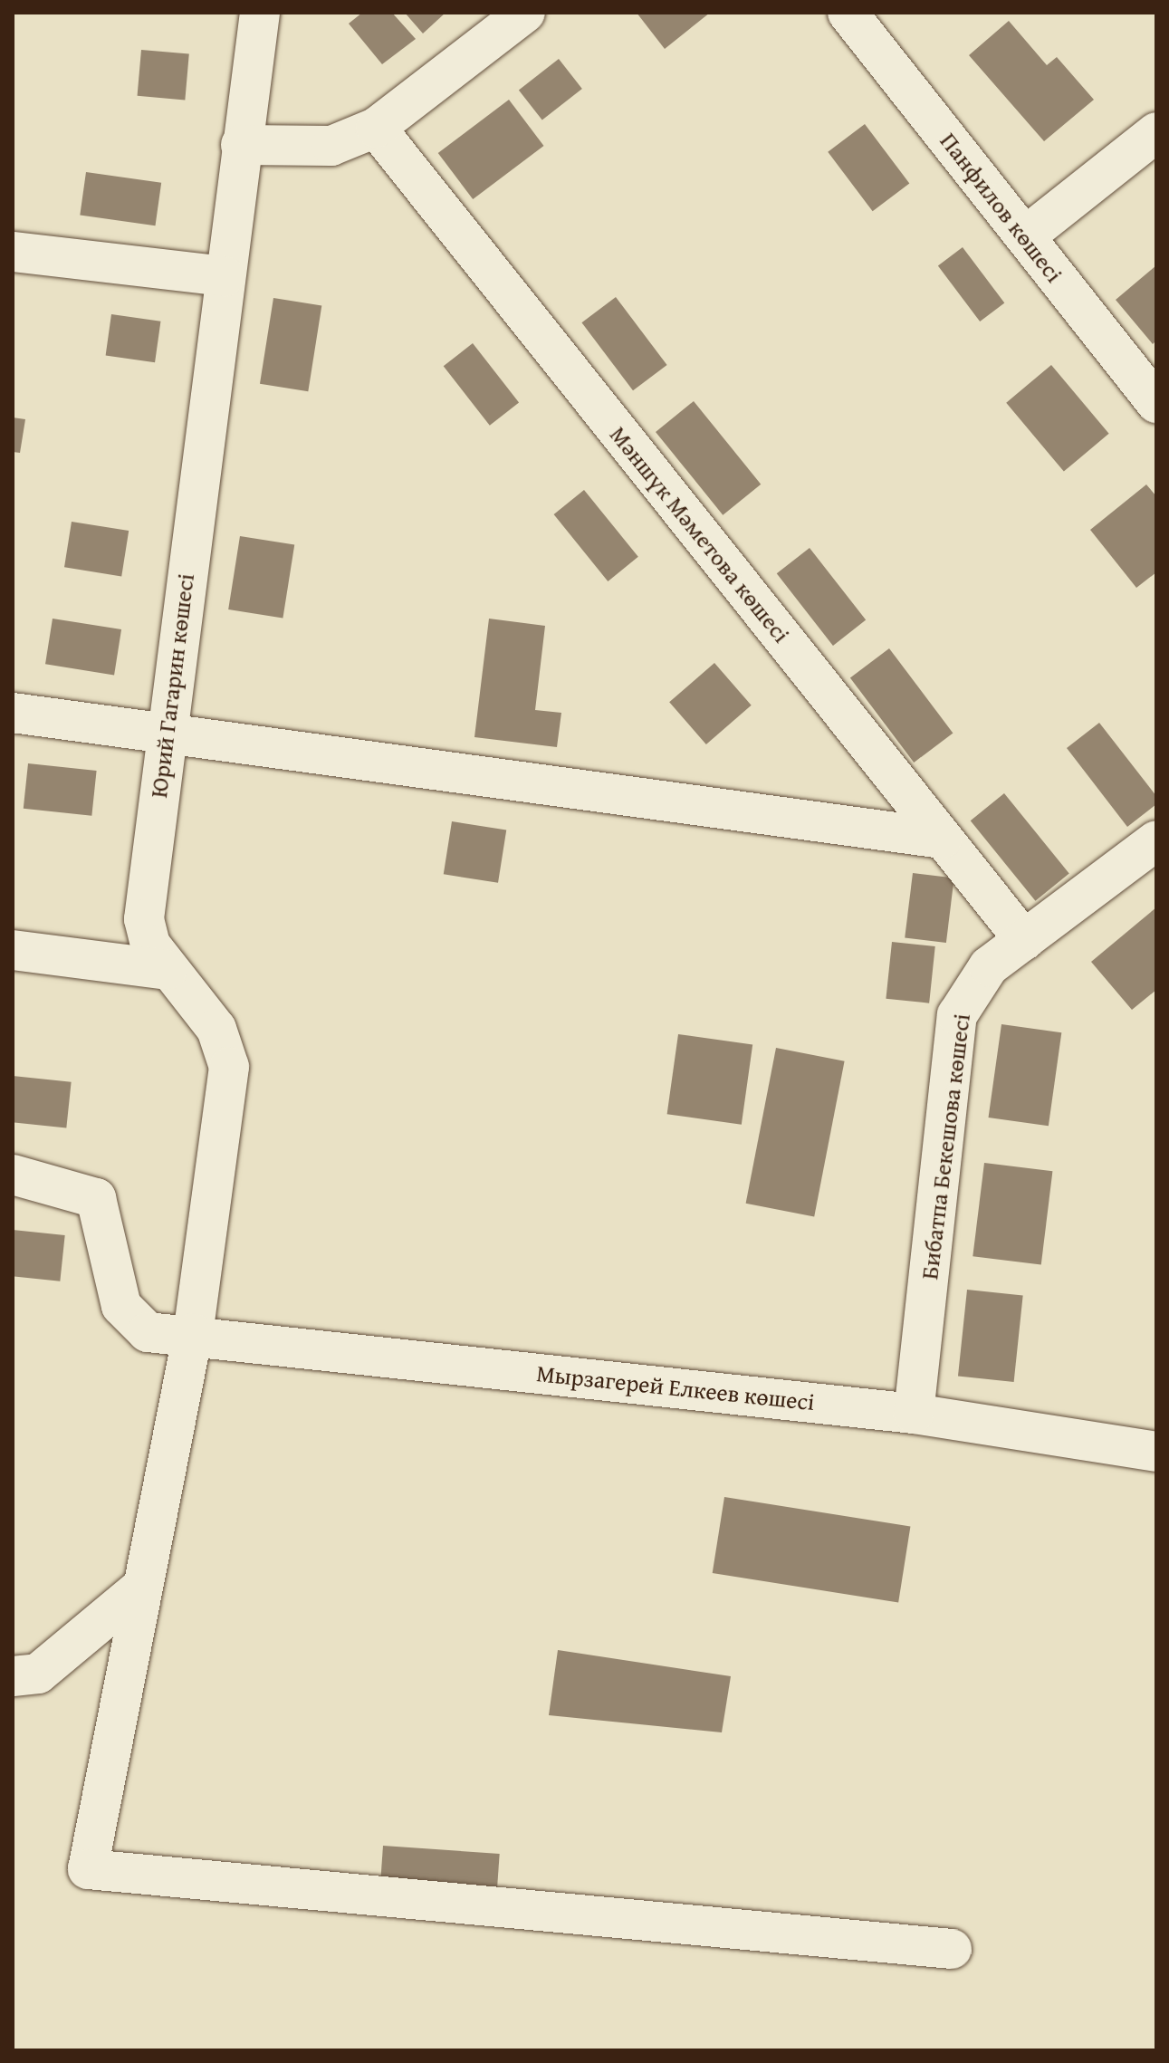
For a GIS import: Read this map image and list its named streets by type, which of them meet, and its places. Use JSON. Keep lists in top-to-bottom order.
{
  "streets": {
    "street": [
      "Панфилов көшесі",
      "Мәншүк Мәметова көшесі",
      "Юрий Гагарин көшесі",
      "Бибатпа Бекешова көшесі",
      "Мырзагерей Елкеев көшесі"
    ]
  },
  "crossings": [
    ["Мәншүк Мәметова көшесі", "Бибатпа Бекешова көшесі"],
    ["Юрий Гагарин көшесі", "Мырзагерей Елкеев көшесі"],
    ["Бибатпа Бекешова көшесі", "Мырзагерей Елкеев көшесі"]
  ]
}
